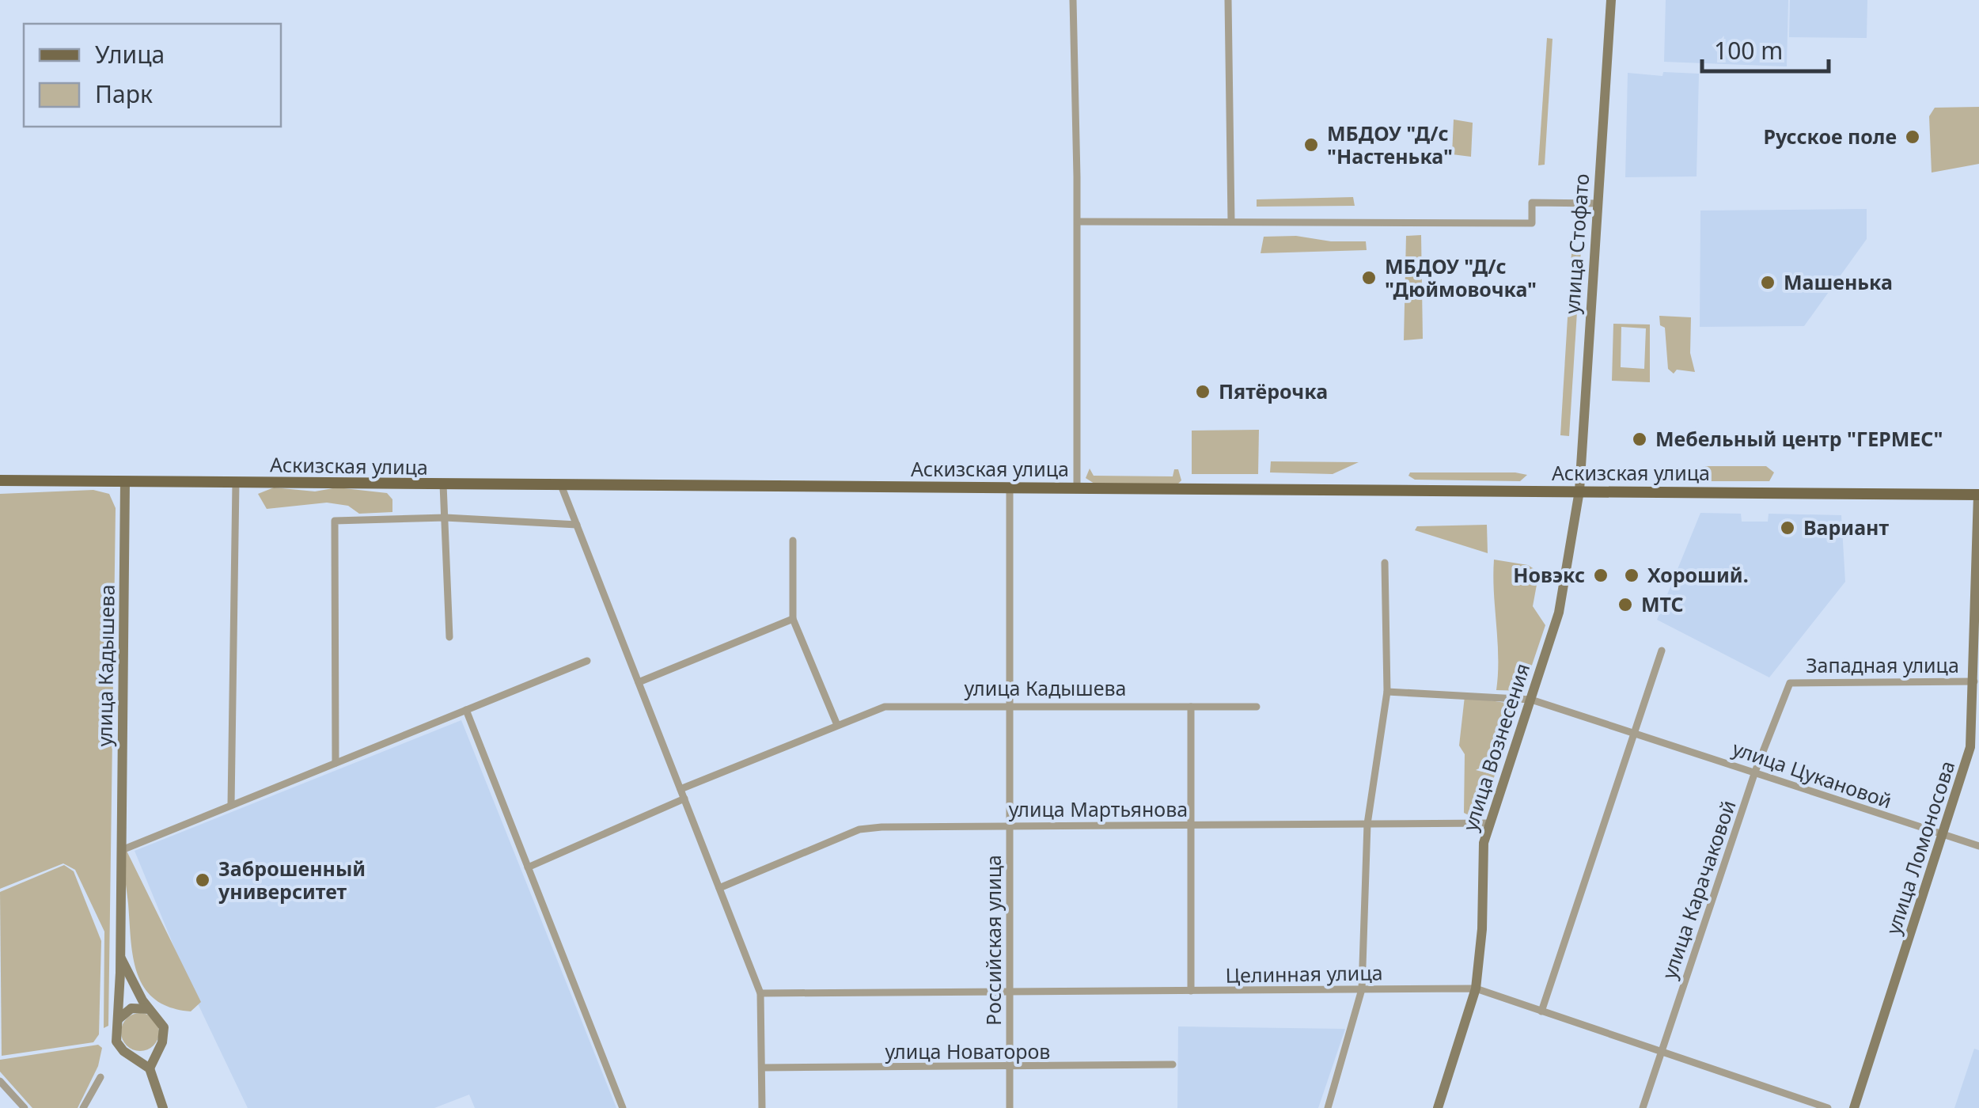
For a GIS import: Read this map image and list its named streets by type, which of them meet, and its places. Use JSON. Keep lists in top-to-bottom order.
{
  "streets": {
    "main road": ["Аскизская улица"],
    "street": [
      "улица Стофато",
      "улица Кадышева",
      "Западная улица",
      "улица Вознесения",
      "улица Цукановой",
      "улица Мартьянова",
      "улица Ломоносова",
      "улица Карачаковой",
      "Российская улица",
      "Целинная улица",
      "улица Новаторов"
    ]
  },
  "crossings": [
    ["улица Стофато", "Аскизская улица"],
    ["улица Стофато", "улица Вознесения"],
    ["Аскизская улица", "улица Кадышева"],
    ["Аскизская улица", "улица Вознесения"],
    ["Аскизская улица", "улица Ломоносова"],
    ["Аскизская улица", "Российская улица"],
    ["улица Кадышева", "Российская улица"],
    ["Западная улица", "улица Ломоносова"],
    ["Западная улица", "улица Карачаковой"],
    ["улица Вознесения", "улица Цукановой"],
    ["улица Вознесения", "улица Мартьянова"],
    ["улица Вознесения", "Целинная улица"],
    ["улица Цукановой", "улица Ломоносова"],
    ["улица Цукановой", "улица Карачаковой"],
    ["улица Мартьянова", "Российская улица"],
    ["улица Карачаковой", "Целинная улица"],
    ["Российская улица", "Целинная улица"],
    ["Российская улица", "улица Новаторов"]
  ],
  "places": [
    "Русское поле",
    "МБДОУ \"Д/с \"Настенька\"",
    "МБДОУ \"Д/с \"Дюймовочка\"",
    "Машенька",
    "Пятёрочка",
    "Мебельный центр \"ГЕРМЕС\"",
    "Вариант",
    "Новэкс",
    "Хороший.",
    "МТС",
    "Заброшенный университет"
  ],
  "legend": ["Улица", "Парк"],
  "scale_bar": "100 m"
}
